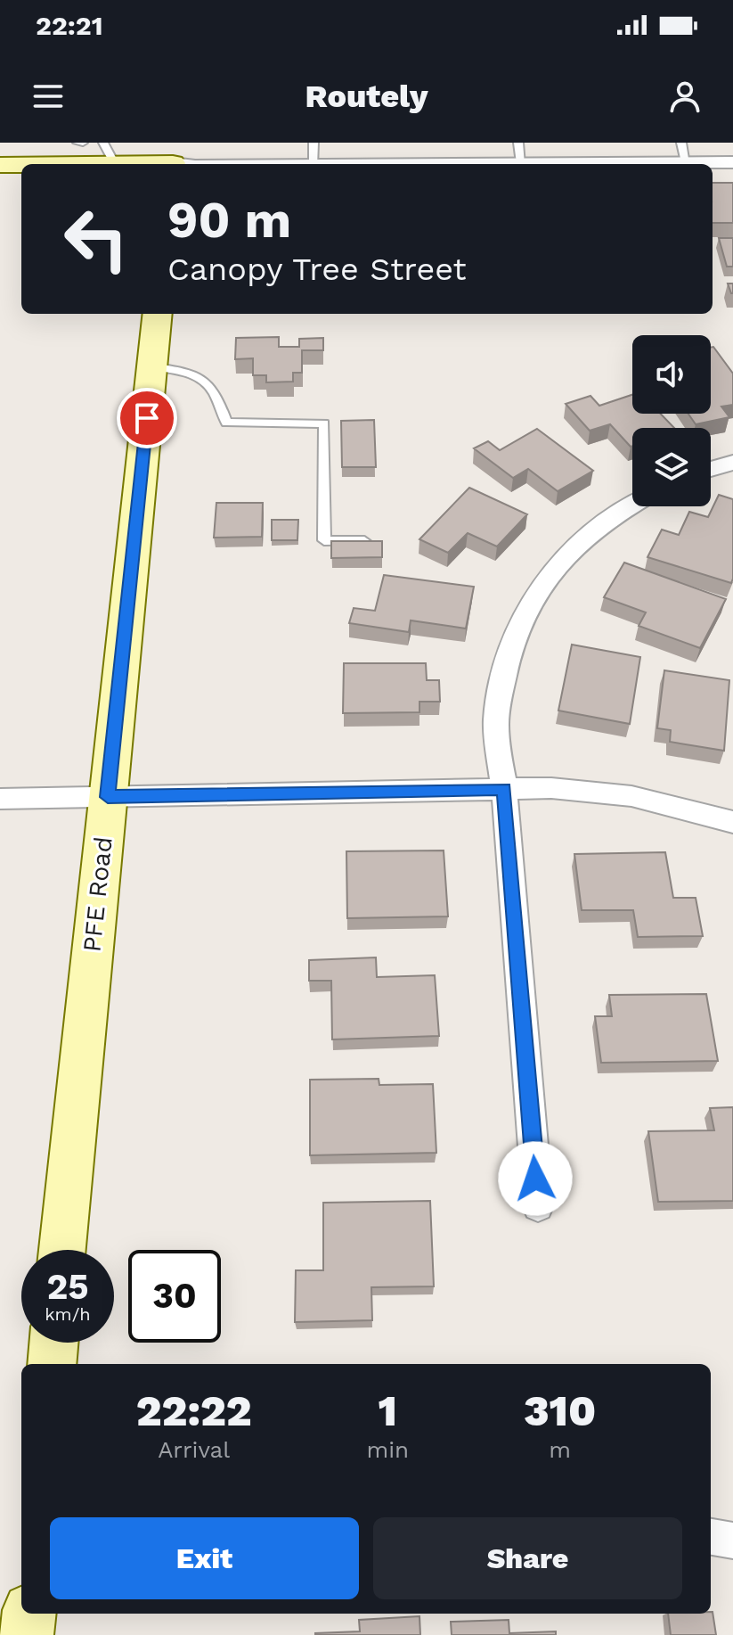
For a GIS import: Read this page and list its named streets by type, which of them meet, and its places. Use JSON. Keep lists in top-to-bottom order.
{
  "streets": {
    "main road": ["PFE Road"]
  },
  "page": {
    "status": "22:21",
    "header": "Routely",
    "turn": ["90 m", "Canopy Tree Street"],
    "speed": "25 km/h",
    "limit": "30",
    "eta": [
      "22:22",
      "Arrival",
      "1",
      "min",
      "310",
      "m"
    ],
    "buttons": ["Exit", "Share"]
  }
}
